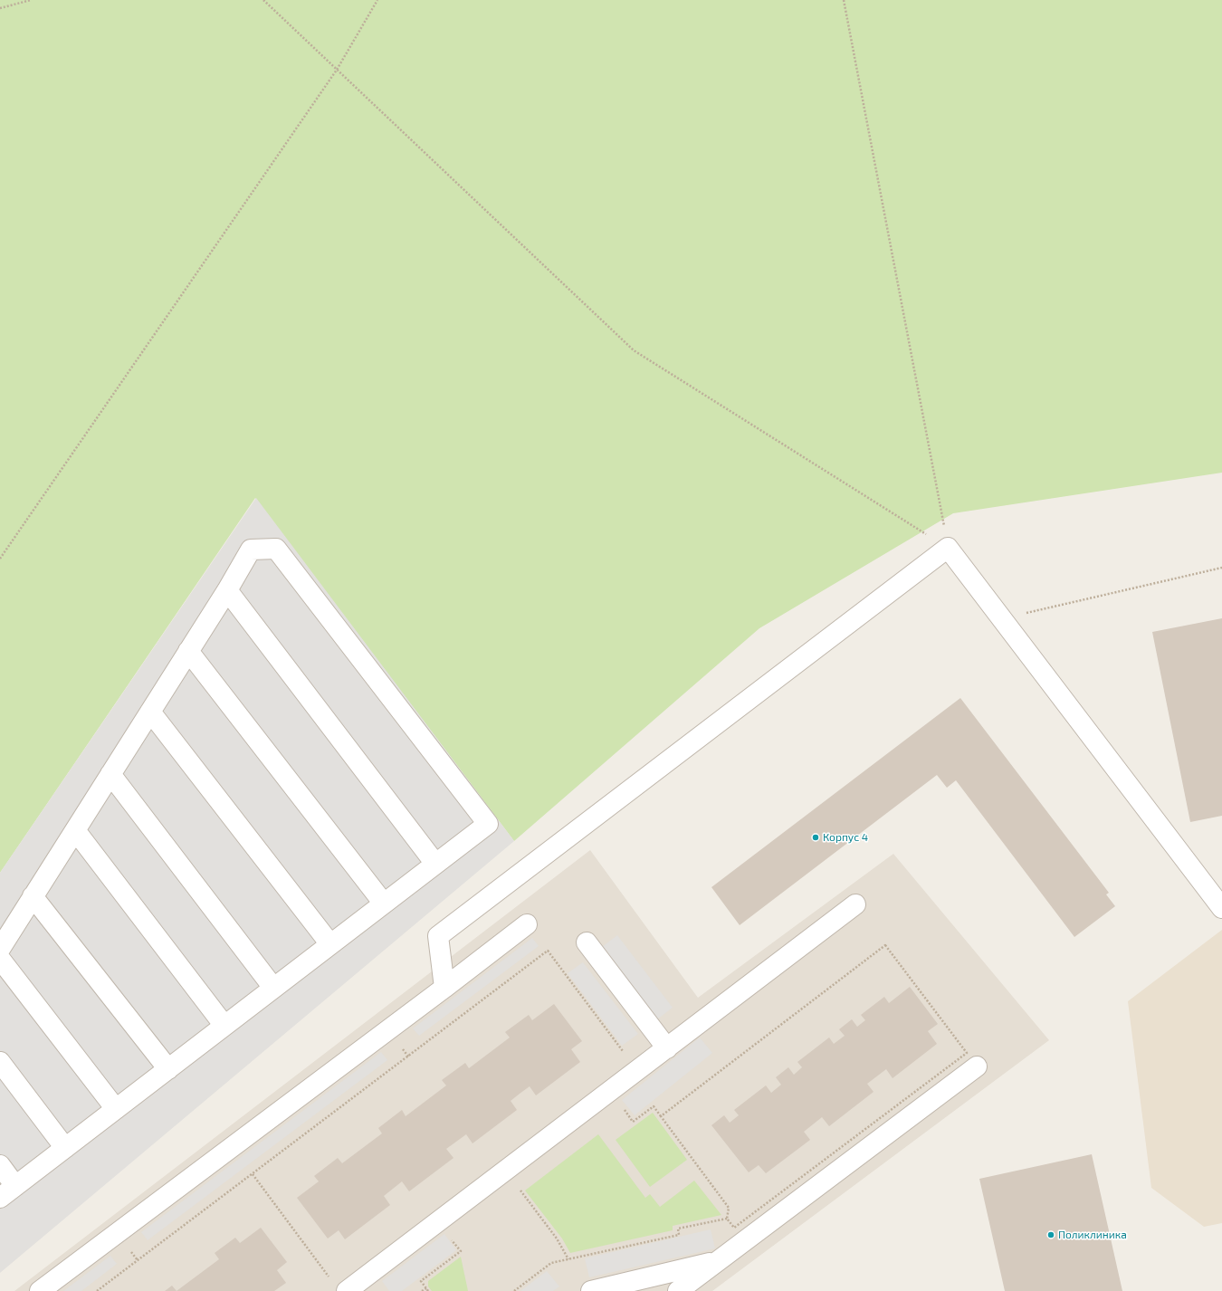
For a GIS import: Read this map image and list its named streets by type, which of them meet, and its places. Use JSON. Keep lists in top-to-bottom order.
{
  "places": ["Корпус 4", "Поликлиника"]
}
